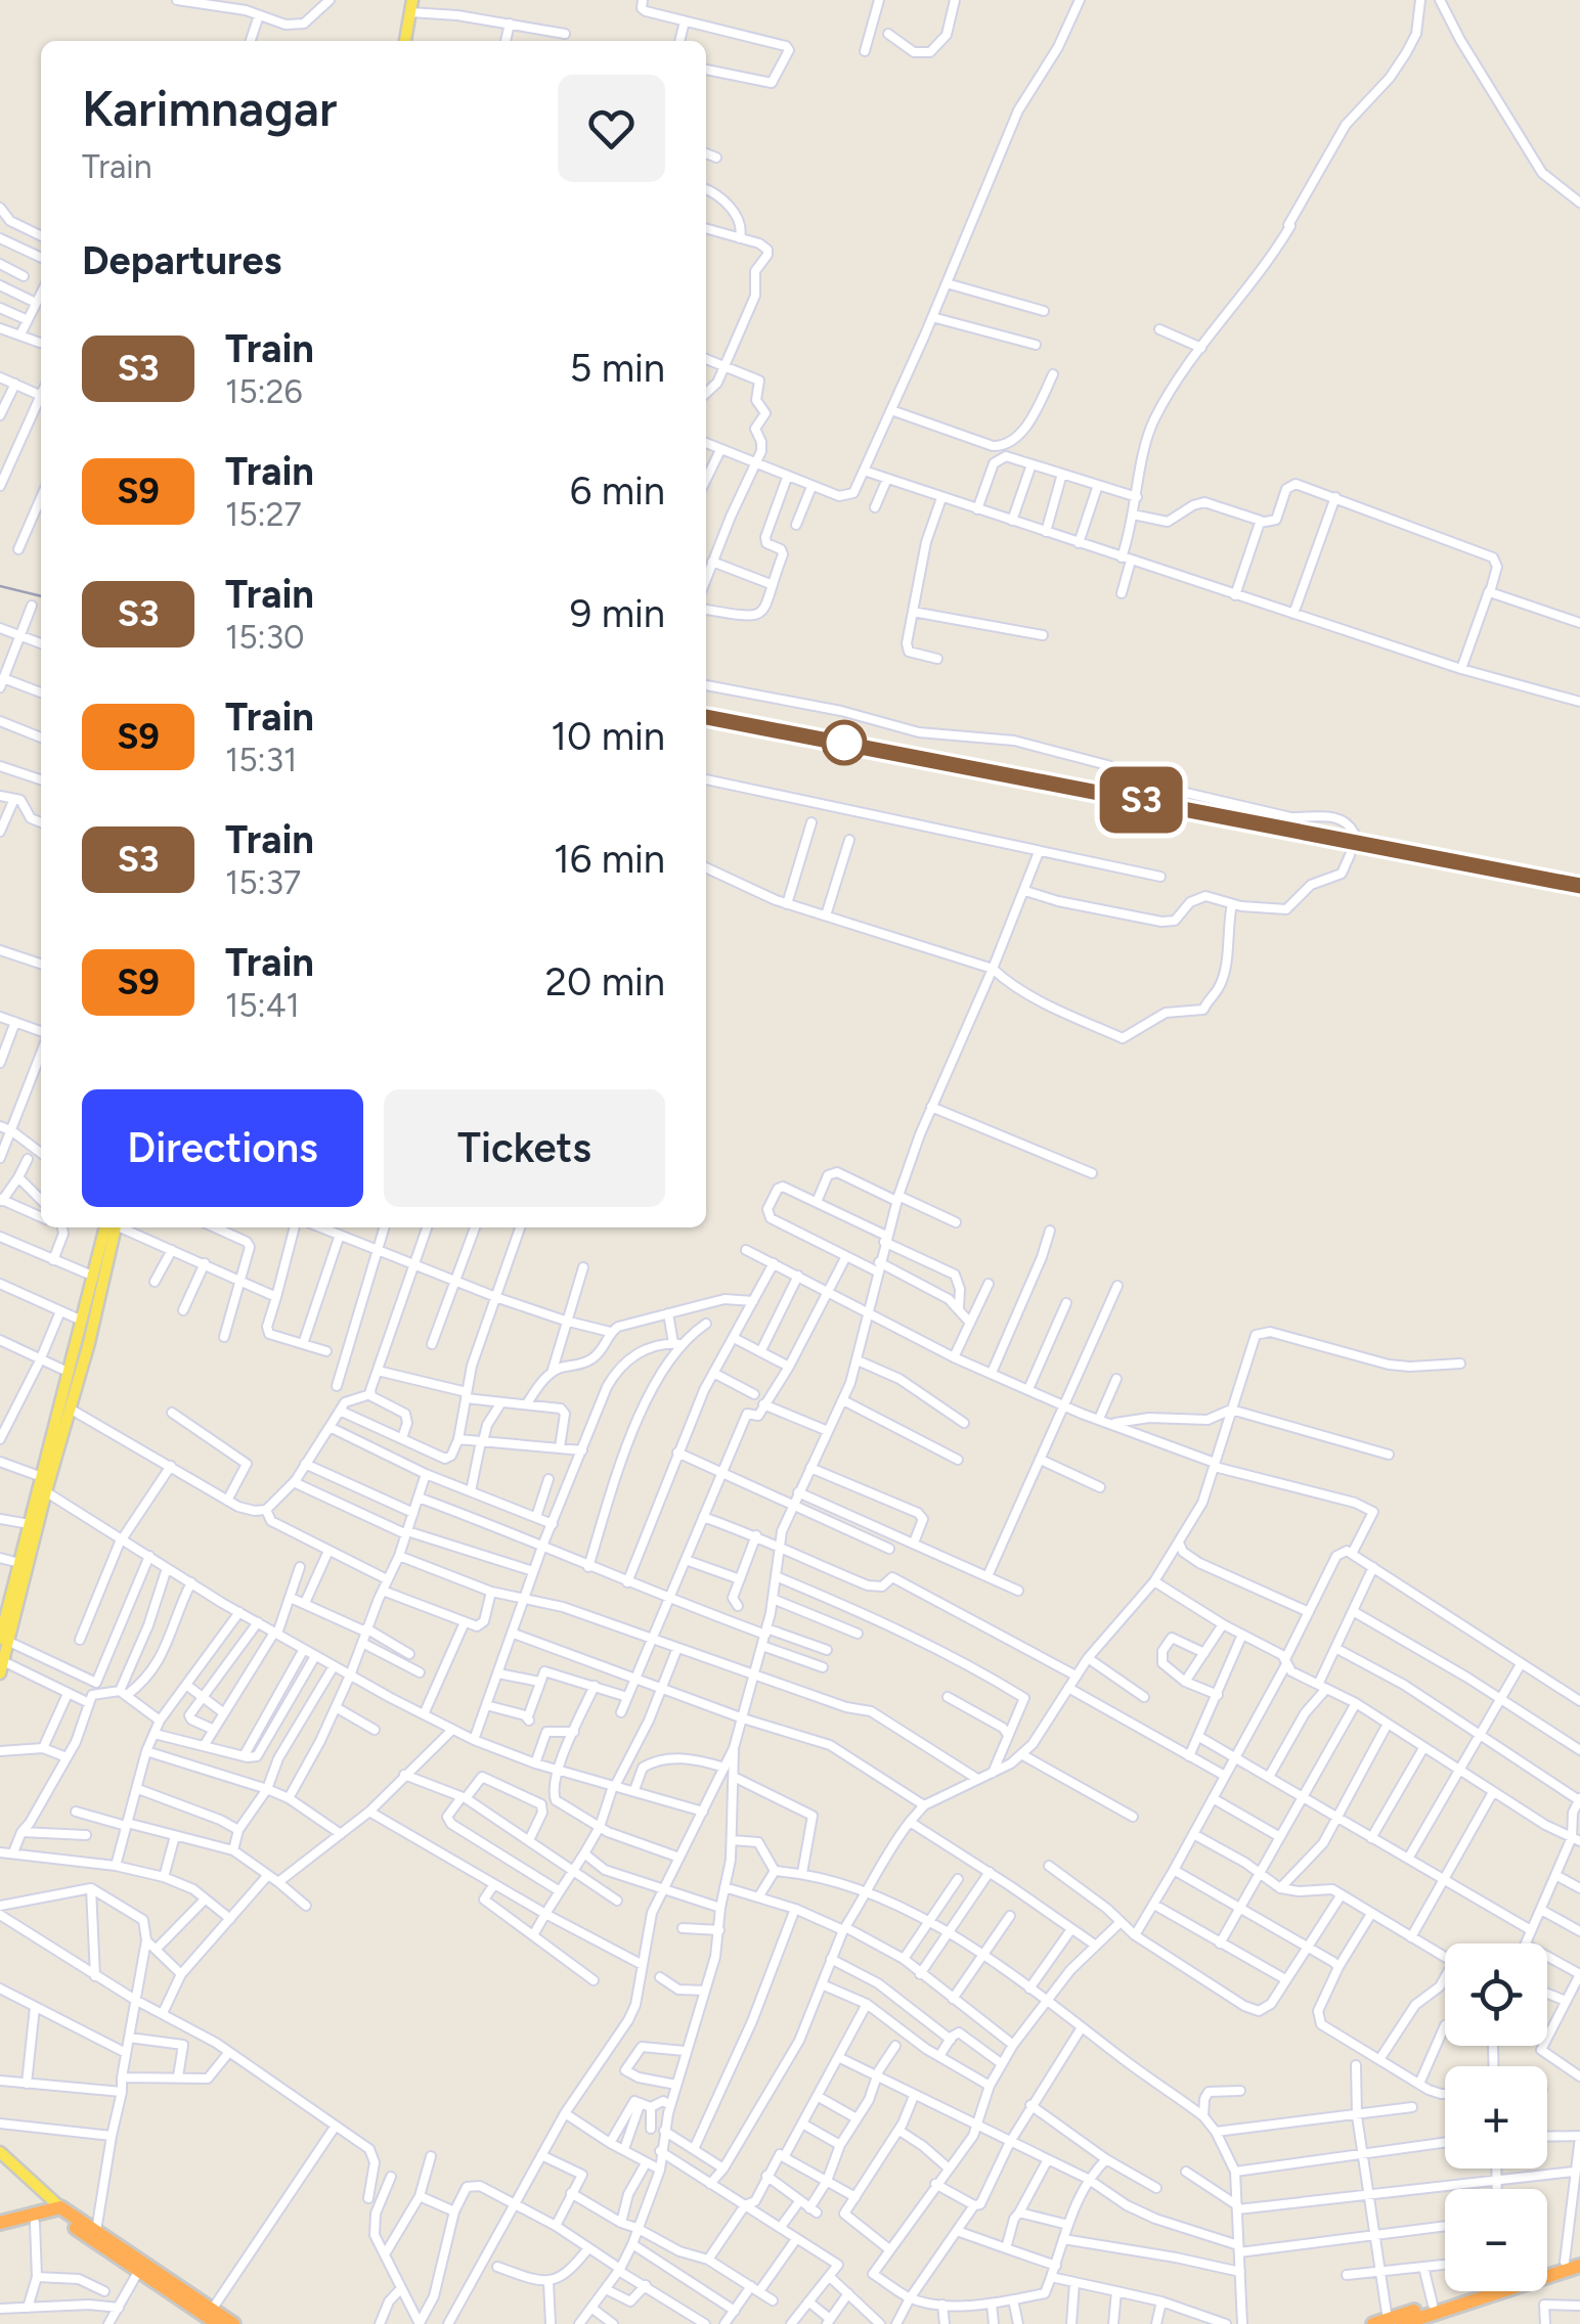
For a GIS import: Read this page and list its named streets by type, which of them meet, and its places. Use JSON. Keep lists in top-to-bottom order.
{
  "page": {
    "on_map": "S3",
    "heading": [
      ["Karimnagar", "Train"],
      "Departures"
    ],
    "list": [
      {
        "mark": "S3",
        "name": "Train",
        "note": "15:26",
        "value": "5 min"
      },
      {
        "mark": "S9",
        "name": "Train",
        "note": "15:27",
        "value": "6 min"
      },
      {
        "mark": "S3",
        "name": "Train",
        "note": "15:30",
        "value": "9 min"
      },
      {
        "mark": "S9",
        "name": "Train",
        "note": "15:31",
        "value": "10 min"
      },
      {
        "mark": "S3",
        "name": "Train",
        "note": "15:37",
        "value": "16 min"
      },
      {
        "mark": "S9",
        "name": "Train",
        "note": "15:41",
        "value": "20 min"
      }
    ],
    "buttons": ["Directions", "Tickets"],
    "map_buttons": ["+", "−"]
  }
}
